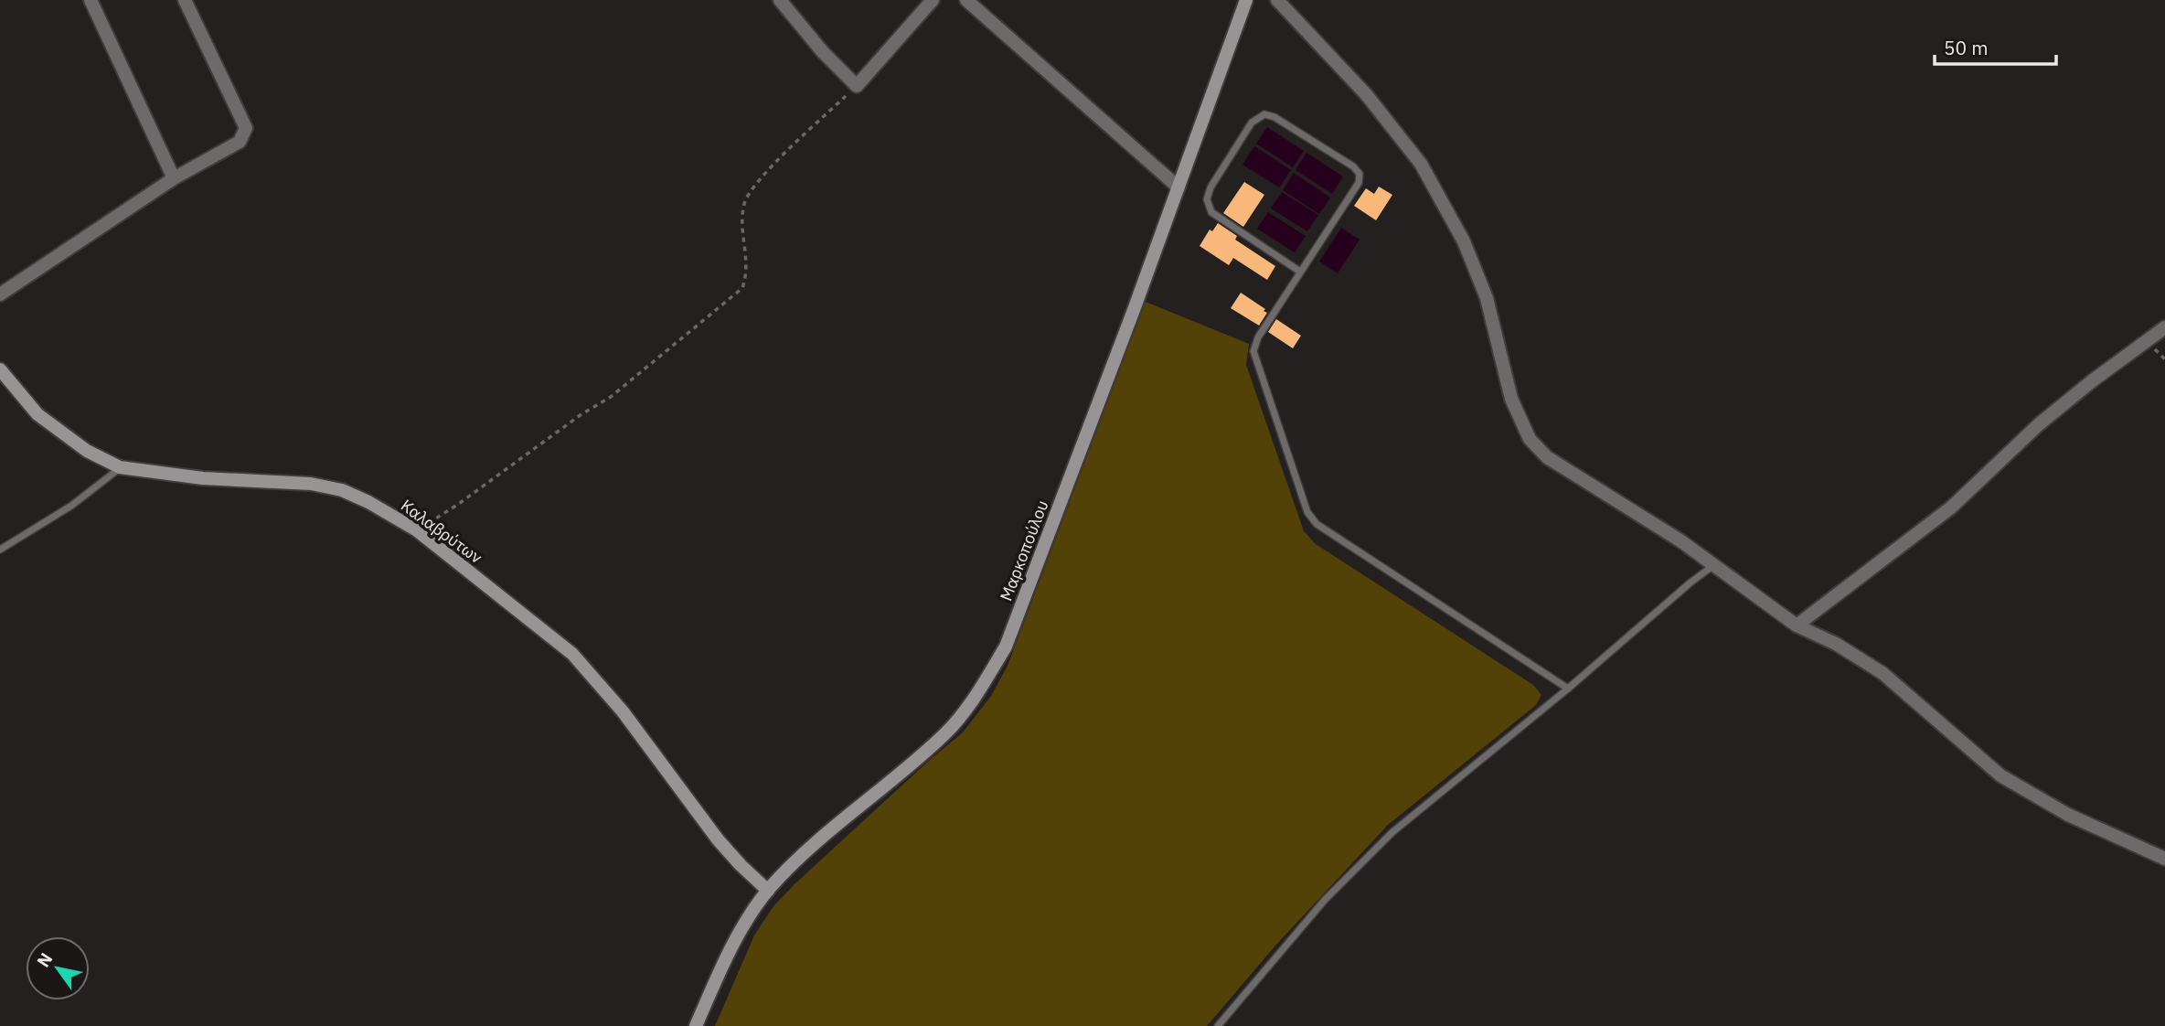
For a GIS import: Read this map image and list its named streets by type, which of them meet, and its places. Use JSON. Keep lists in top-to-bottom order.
{
  "streets": {
    "main road": ["Καλαβρύτων", "Μαρκοπούλου"]
  },
  "crossings": [
    ["Καλαβρύτων", "Μαρκοπούλου"]
  ],
  "scale_bar": "50 m",
  "north": "top left"
}
